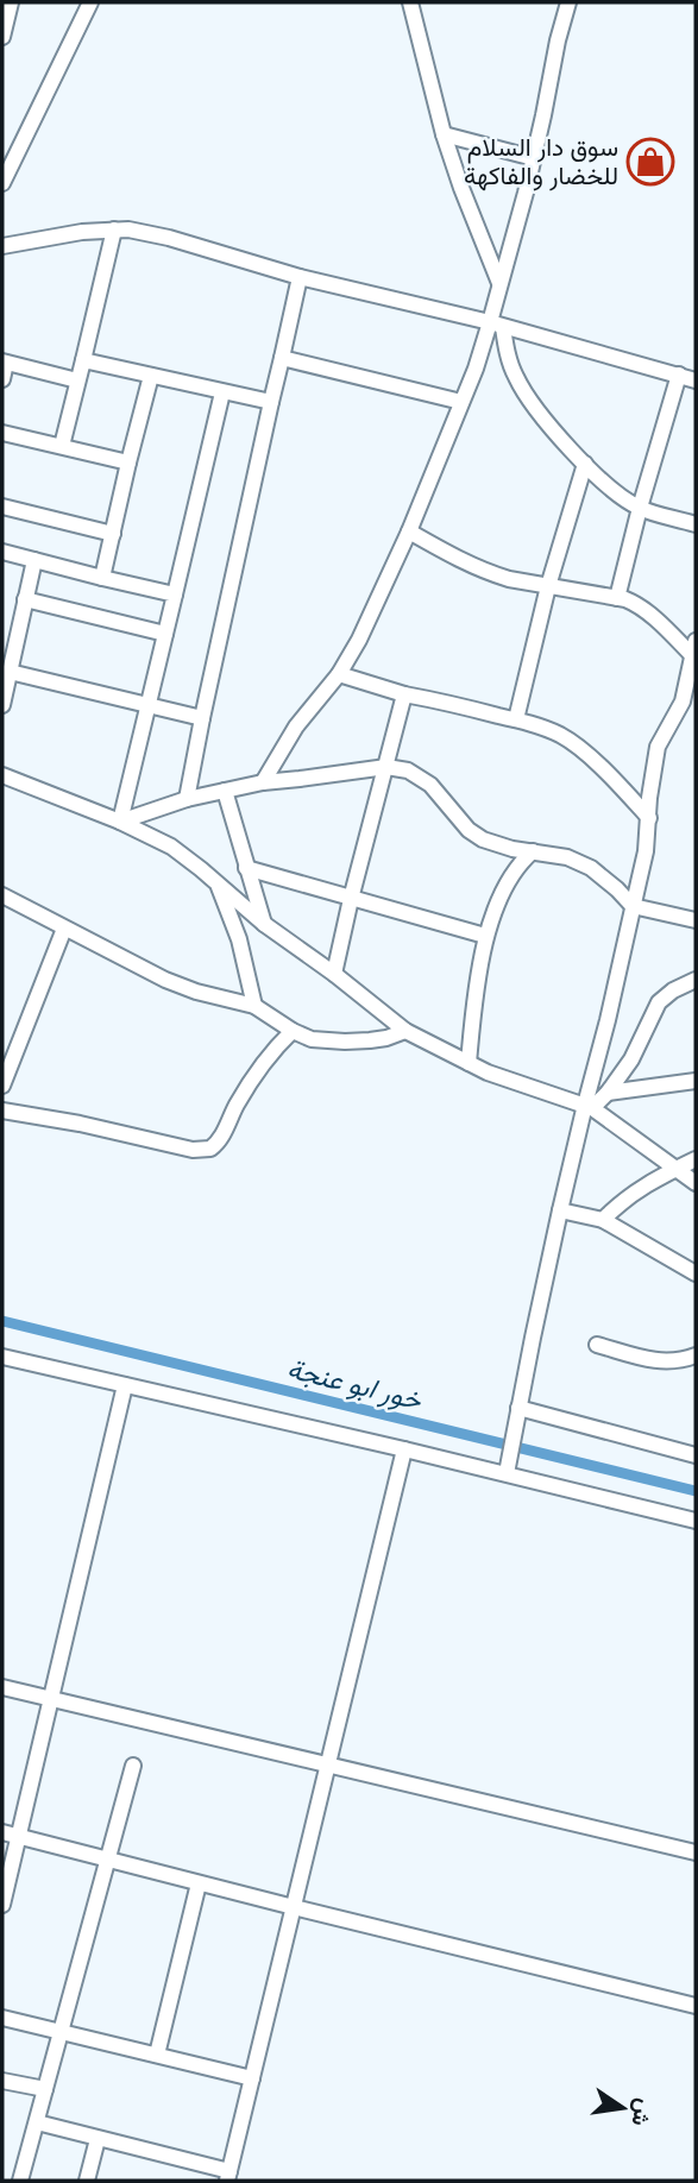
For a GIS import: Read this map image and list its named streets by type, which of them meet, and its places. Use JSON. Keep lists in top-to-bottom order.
{
  "water": ["خور ابو عنجة"],
  "places": {
    "shop": ["سوق دار السلام للخضار والفاكهة"]
  },
  "north": "right"
}
